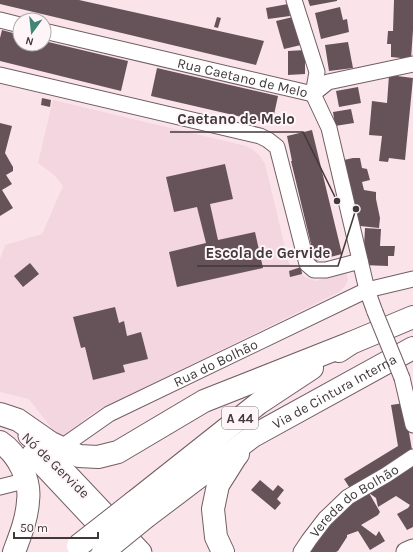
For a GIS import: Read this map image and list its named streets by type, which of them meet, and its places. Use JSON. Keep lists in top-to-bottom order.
{
  "streets": {
    "highway": ["Via de Cintura Interna", "A 44"],
    "main road": ["Nó de Gervide"],
    "street": ["Rua Caetano de Melo", "Rua do Bolhão", "Vereda do Bolhão"]
  },
  "crossings": [
    ["Rua Caetano de Melo", "Rua do Bolhão"]
  ],
  "places": ["Caetano de Melo", "Escola de Gervide"],
  "scale_bar": "50 m",
  "north": "bottom"
}
